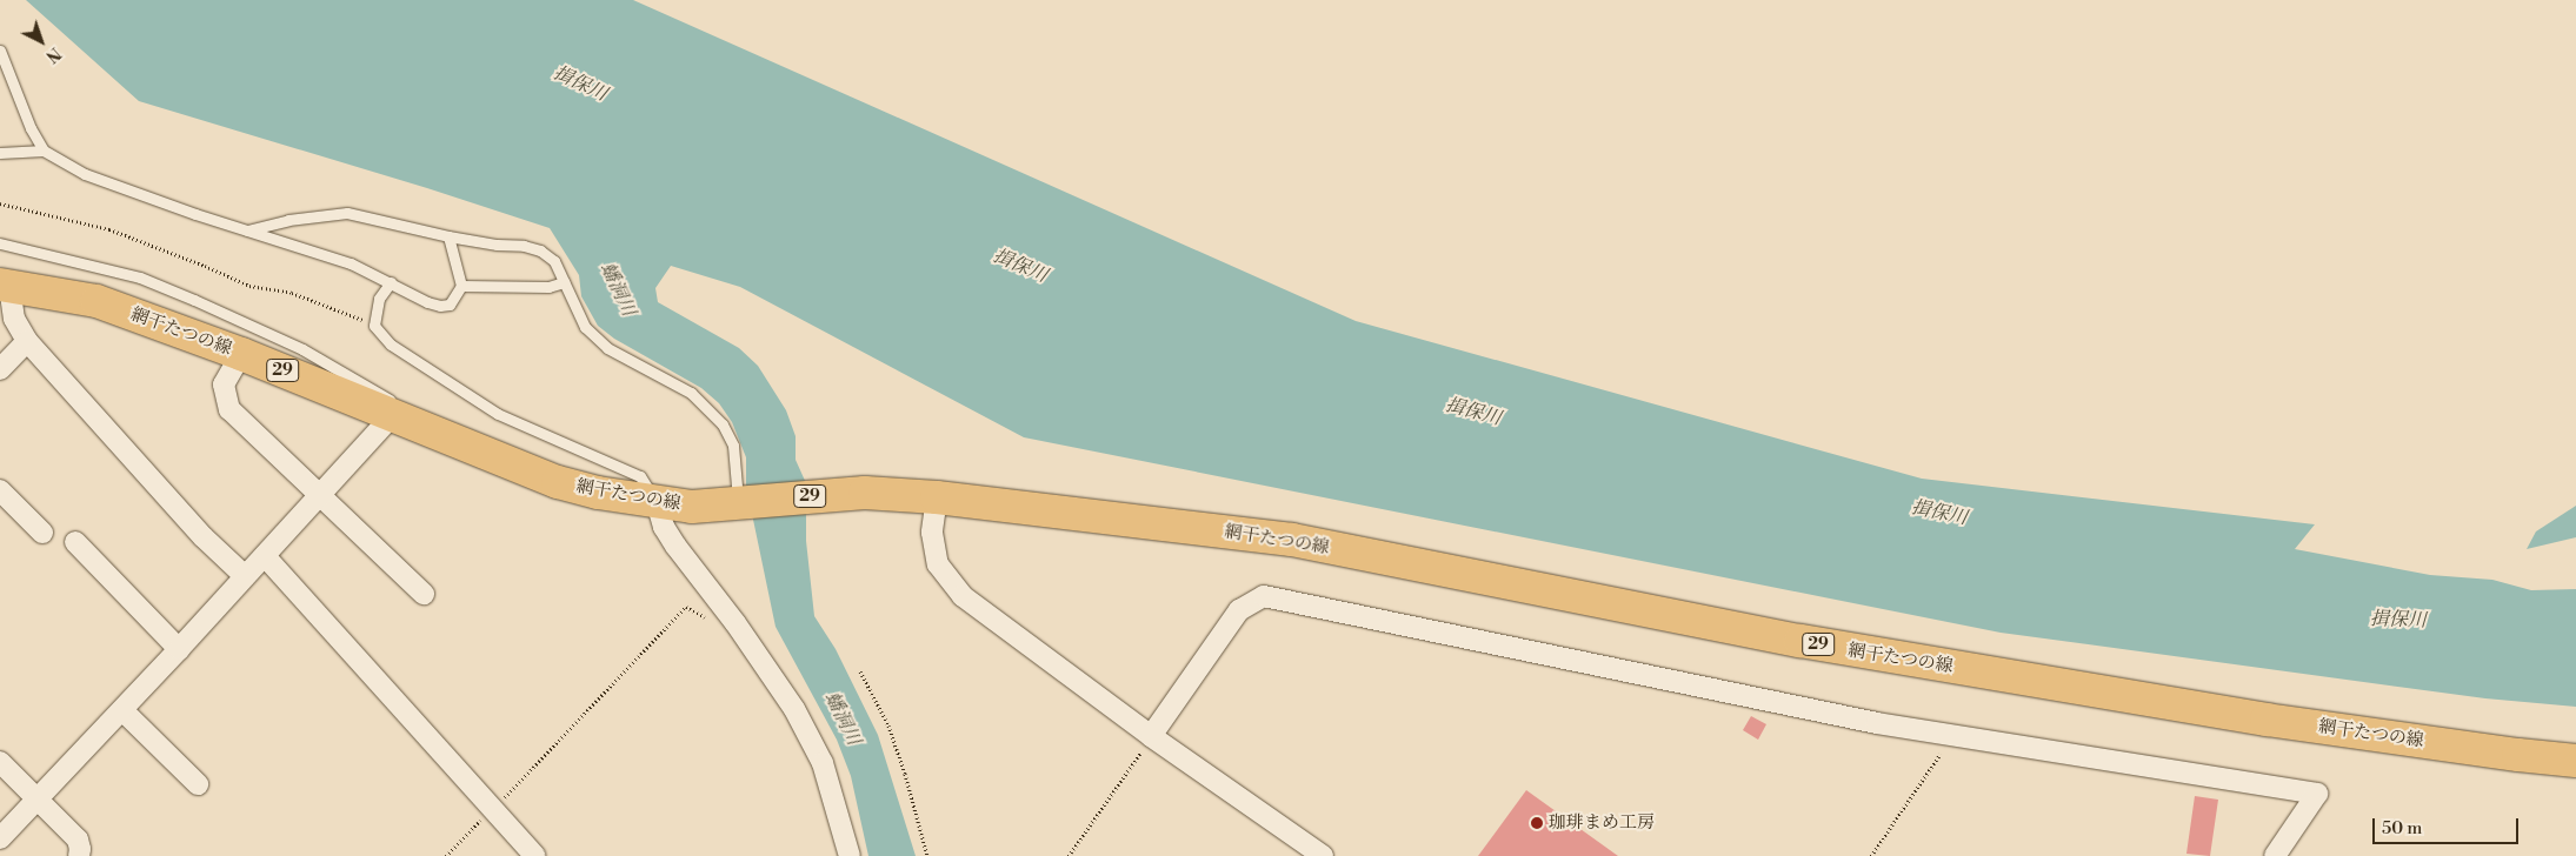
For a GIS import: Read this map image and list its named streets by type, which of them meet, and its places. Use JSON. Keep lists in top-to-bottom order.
{
  "streets": {
    "main road": ["網干たつの線", "29"]
  },
  "water": ["揖保川", "蟠洞川"],
  "places": ["珈琲まめ工房"],
  "scale_bar": "50 m",
  "north": "bottom right"
}
